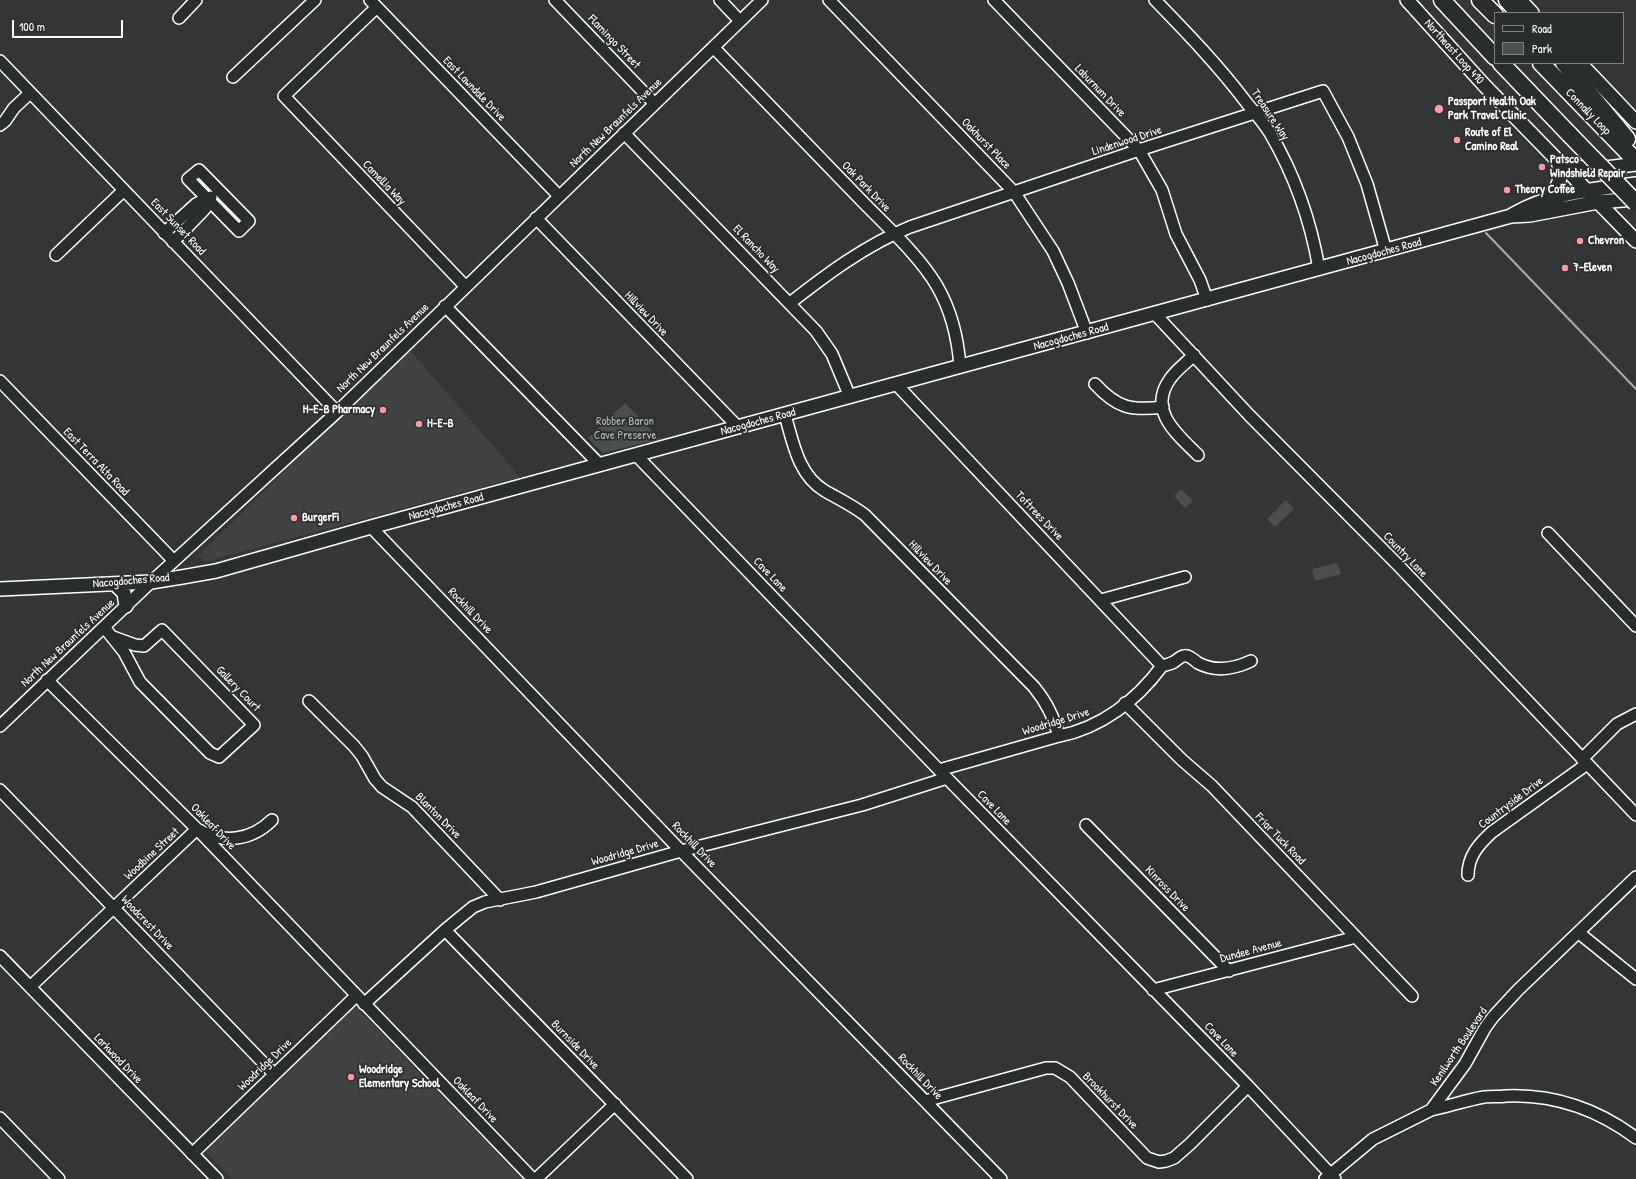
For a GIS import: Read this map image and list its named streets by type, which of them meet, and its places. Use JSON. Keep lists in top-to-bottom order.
{
  "streets": {
    "highway": ["Connally Loop"],
    "main road": ["Northeast Loop 410", "Nacogdoches Road"],
    "street": [
      "Flamingo Street",
      "East Lawndale Drive",
      "Laburnum Drive",
      "Treasure Way",
      "North New Braunfels Avenue",
      "Lindenwood Drive",
      "Oakhurst Place",
      "Camellia Way",
      "Oak Park Drive",
      "East Sunset Road",
      "El Rancho Way",
      "Hillview Drive",
      "East Terra Alta Road",
      "Toftrees Drive",
      "Country Lane",
      "Cave Lane",
      "Rockhill Drive",
      "Gallery Court",
      "Woodridge Drive",
      "Countryside Drive",
      "Blanton Drive",
      "Oakleaf Drive",
      "Friar Tuck Road",
      "Woodbine Street",
      "Kinross Drive",
      "Woodcrest Drive",
      "Dundee Avenue",
      "Burnside Drive",
      "Kenilworth Boulevard",
      "Larkwood Drive",
      "Brookhurst Drive"
    ]
  },
  "crossings": [
    ["Flamingo Street", "North New Braunfels Avenue"],
    ["Northeast Loop 410", "Nacogdoches Road"],
    ["East Lawndale Drive", "North New Braunfels Avenue"],
    ["East Lawndale Drive", "Camellia Way"],
    ["Laburnum Drive", "Lindenwood Drive"],
    ["Laburnum Drive", "Nacogdoches Road"],
    ["Treasure Way", "Lindenwood Drive"],
    ["Treasure Way", "Nacogdoches Road"],
    ["North New Braunfels Avenue", "Camellia Way"],
    ["North New Braunfels Avenue", "Oak Park Drive"],
    ["North New Braunfels Avenue", "East Sunset Road"],
    ["North New Braunfels Avenue", "El Rancho Way"],
    ["North New Braunfels Avenue", "Nacogdoches Road"],
    ["North New Braunfels Avenue", "Hillview Drive"],
    ["North New Braunfels Avenue", "East Terra Alta Road"],
    ["North New Braunfels Avenue", "Gallery Court"],
    ["North New Braunfels Avenue", "Oakleaf Drive"],
    ["Lindenwood Drive", "Oakhurst Place"],
    ["Lindenwood Drive", "Oak Park Drive"],
    ["Lindenwood Drive", "El Rancho Way"],
    ["Lindenwood Drive", "Nacogdoches Road"],
    ["Oakhurst Place", "Nacogdoches Road"],
    ["Oak Park Drive", "Nacogdoches Road"],
    ["El Rancho Way", "Nacogdoches Road"],
    ["Nacogdoches Road", "Hillview Drive"],
    ["Nacogdoches Road", "Toftrees Drive"],
    ["Nacogdoches Road", "Country Lane"],
    ["Nacogdoches Road", "Cave Lane"],
    ["Nacogdoches Road", "Rockhill Drive"],
    ["Hillview Drive", "Woodridge Drive"],
    ["Toftrees Drive", "Woodridge Drive"],
    ["Country Lane", "Countryside Drive"],
    ["Cave Lane", "Woodridge Drive"],
    ["Cave Lane", "Dundee Avenue"],
    ["Cave Lane", "Kenilworth Boulevard"],
    ["Cave Lane", "Brookhurst Drive"],
    ["Rockhill Drive", "Woodridge Drive"],
    ["Rockhill Drive", "Brookhurst Drive"],
    ["Woodridge Drive", "Blanton Drive"],
    ["Woodridge Drive", "Oakleaf Drive"],
    ["Woodridge Drive", "Friar Tuck Road"],
    ["Woodridge Drive", "Woodcrest Drive"],
    ["Woodridge Drive", "Burnside Drive"],
    ["Woodridge Drive", "Larkwood Drive"],
    ["Oakleaf Drive", "Woodbine Street"],
    ["Friar Tuck Road", "Dundee Avenue"],
    ["Woodbine Street", "Woodcrest Drive"],
    ["Woodbine Street", "Larkwood Drive"],
    ["Kinross Drive", "Dundee Avenue"]
  ],
  "parks": ["Robber Baron Cave Preserve"],
  "places": [
    "Passport Health Oak Park Travel Clinic",
    "Route of El Camino Real",
    "Patsco Windshield Repair",
    "Theory Coffee",
    "Chevron",
    "7-Eleven",
    "H-E-B Pharmacy",
    "H-E-B",
    "BurgerFi",
    "Woodridge Elementary School"
  ],
  "legend": ["Road", "Park"],
  "scale_bar": "100 m"
}
